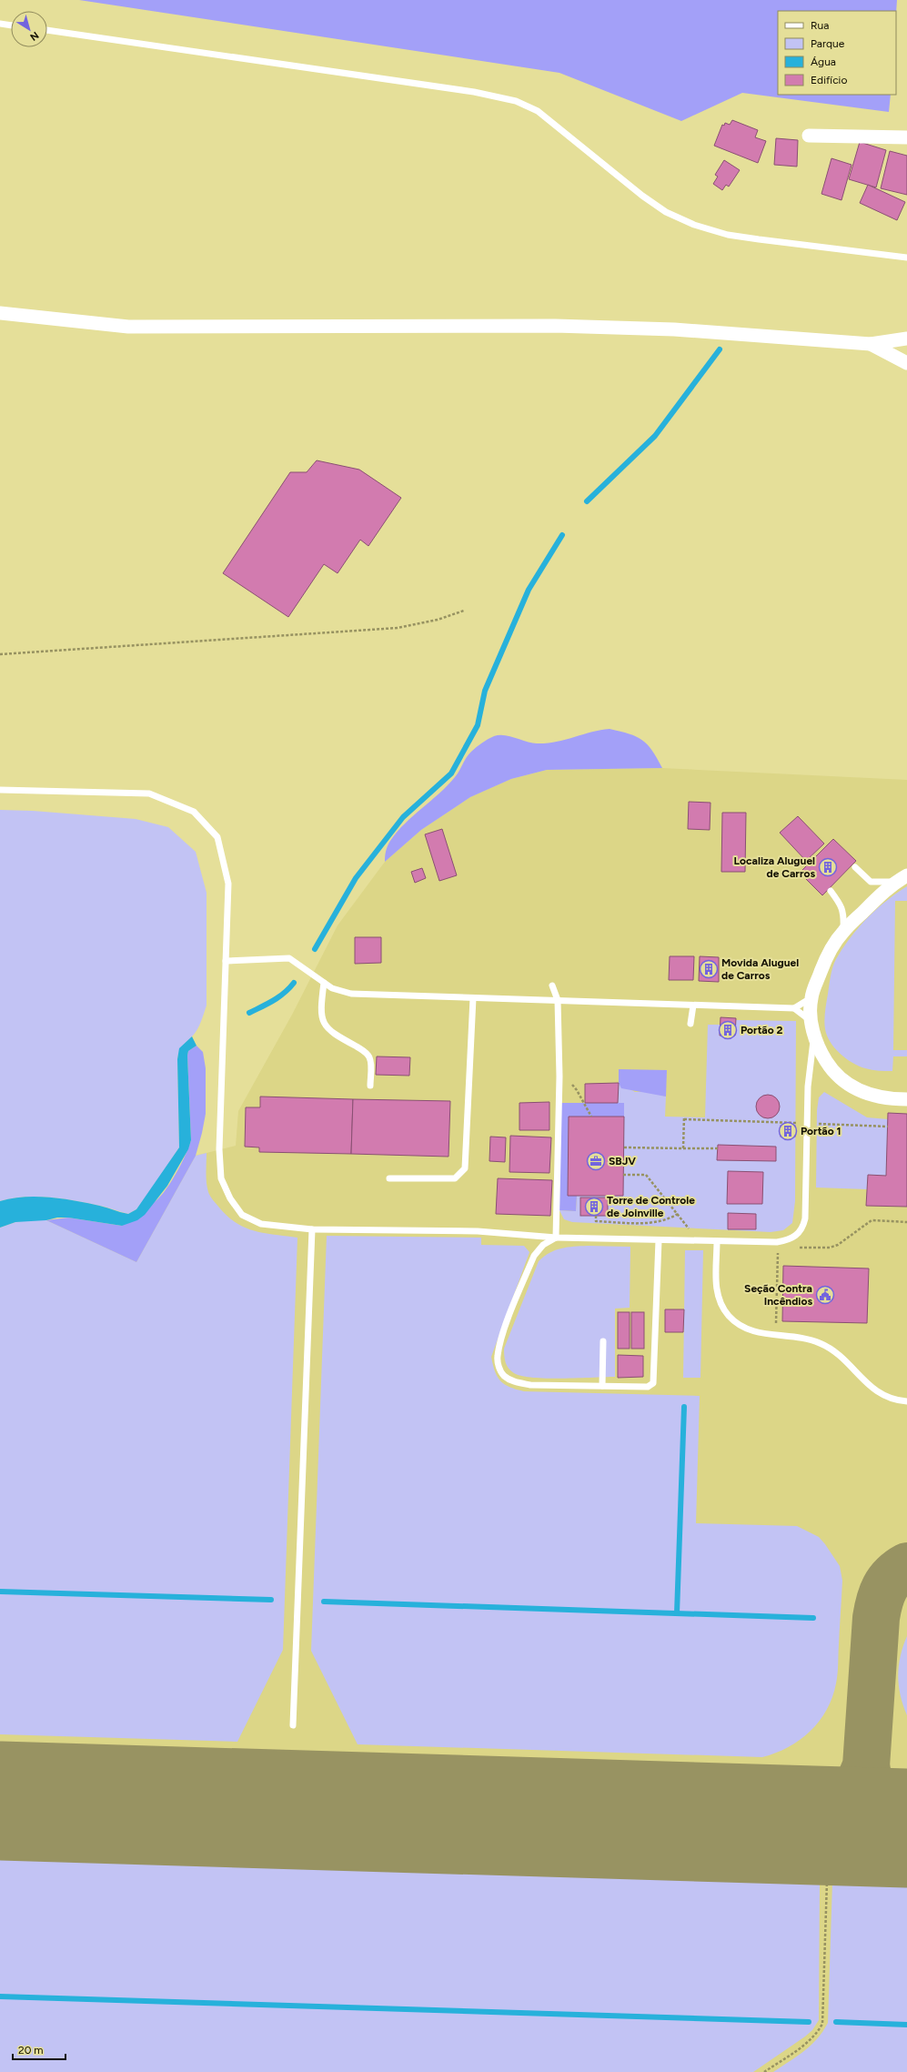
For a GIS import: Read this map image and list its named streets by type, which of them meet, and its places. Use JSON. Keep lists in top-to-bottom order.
{
  "places": {
    "building": [
      "Localiza Aluguel de Carros",
      "Movida Aluguel de Carros",
      "Portão 2",
      "Portão 1",
      "Torre de Controle de Joinville"
    ],
    "office": ["SBJV"],
    "public building": ["Seção Contra Incêndios"]
  },
  "legend": [
    "Rua",
    "Parque",
    "Água",
    "Edifício"
  ],
  "scale_bar": "20 m",
  "north": "bottom right"
}
